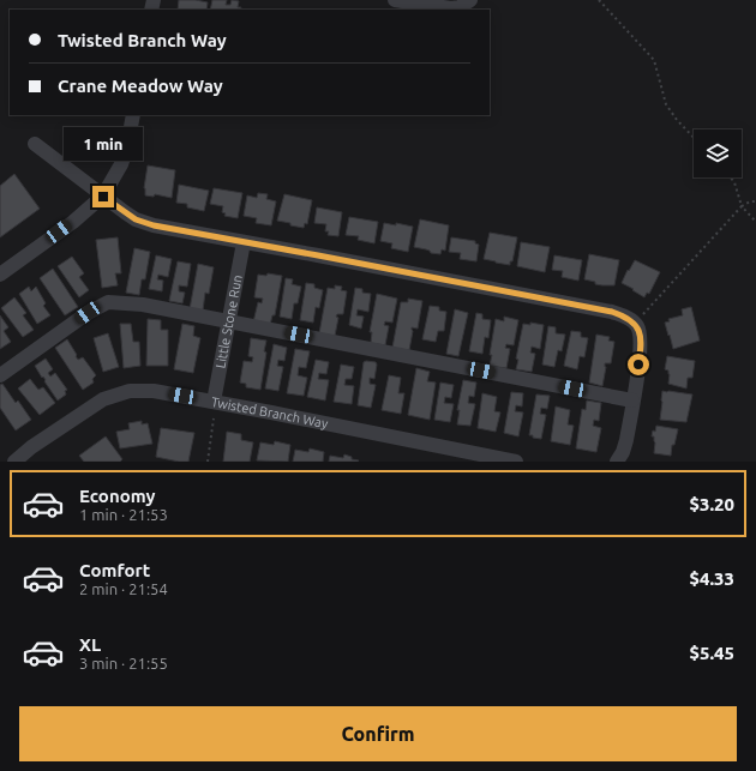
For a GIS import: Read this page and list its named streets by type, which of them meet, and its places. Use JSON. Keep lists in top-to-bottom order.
{
  "streets": {
    "street": ["Little Stone Run", "Twisted Branch Way"]
  },
  "crossings": [
    ["Little Stone Run", "Twisted Branch Way"]
  ],
  "page": {
    "banner": ["Twisted Branch Way", "Crane Meadow Way"],
    "bubble": "1 min",
    "list": [
      {
        "name": "Economy",
        "note": "1 min · 21:53",
        "value": "$3.20"
      },
      {
        "name": "Comfort",
        "note": "2 min · 21:54",
        "value": "$4.33"
      },
      {
        "name": "XL",
        "note": "3 min · 21:55",
        "value": "$5.45"
      }
    ],
    "buttons": "Confirm"
  }
}
